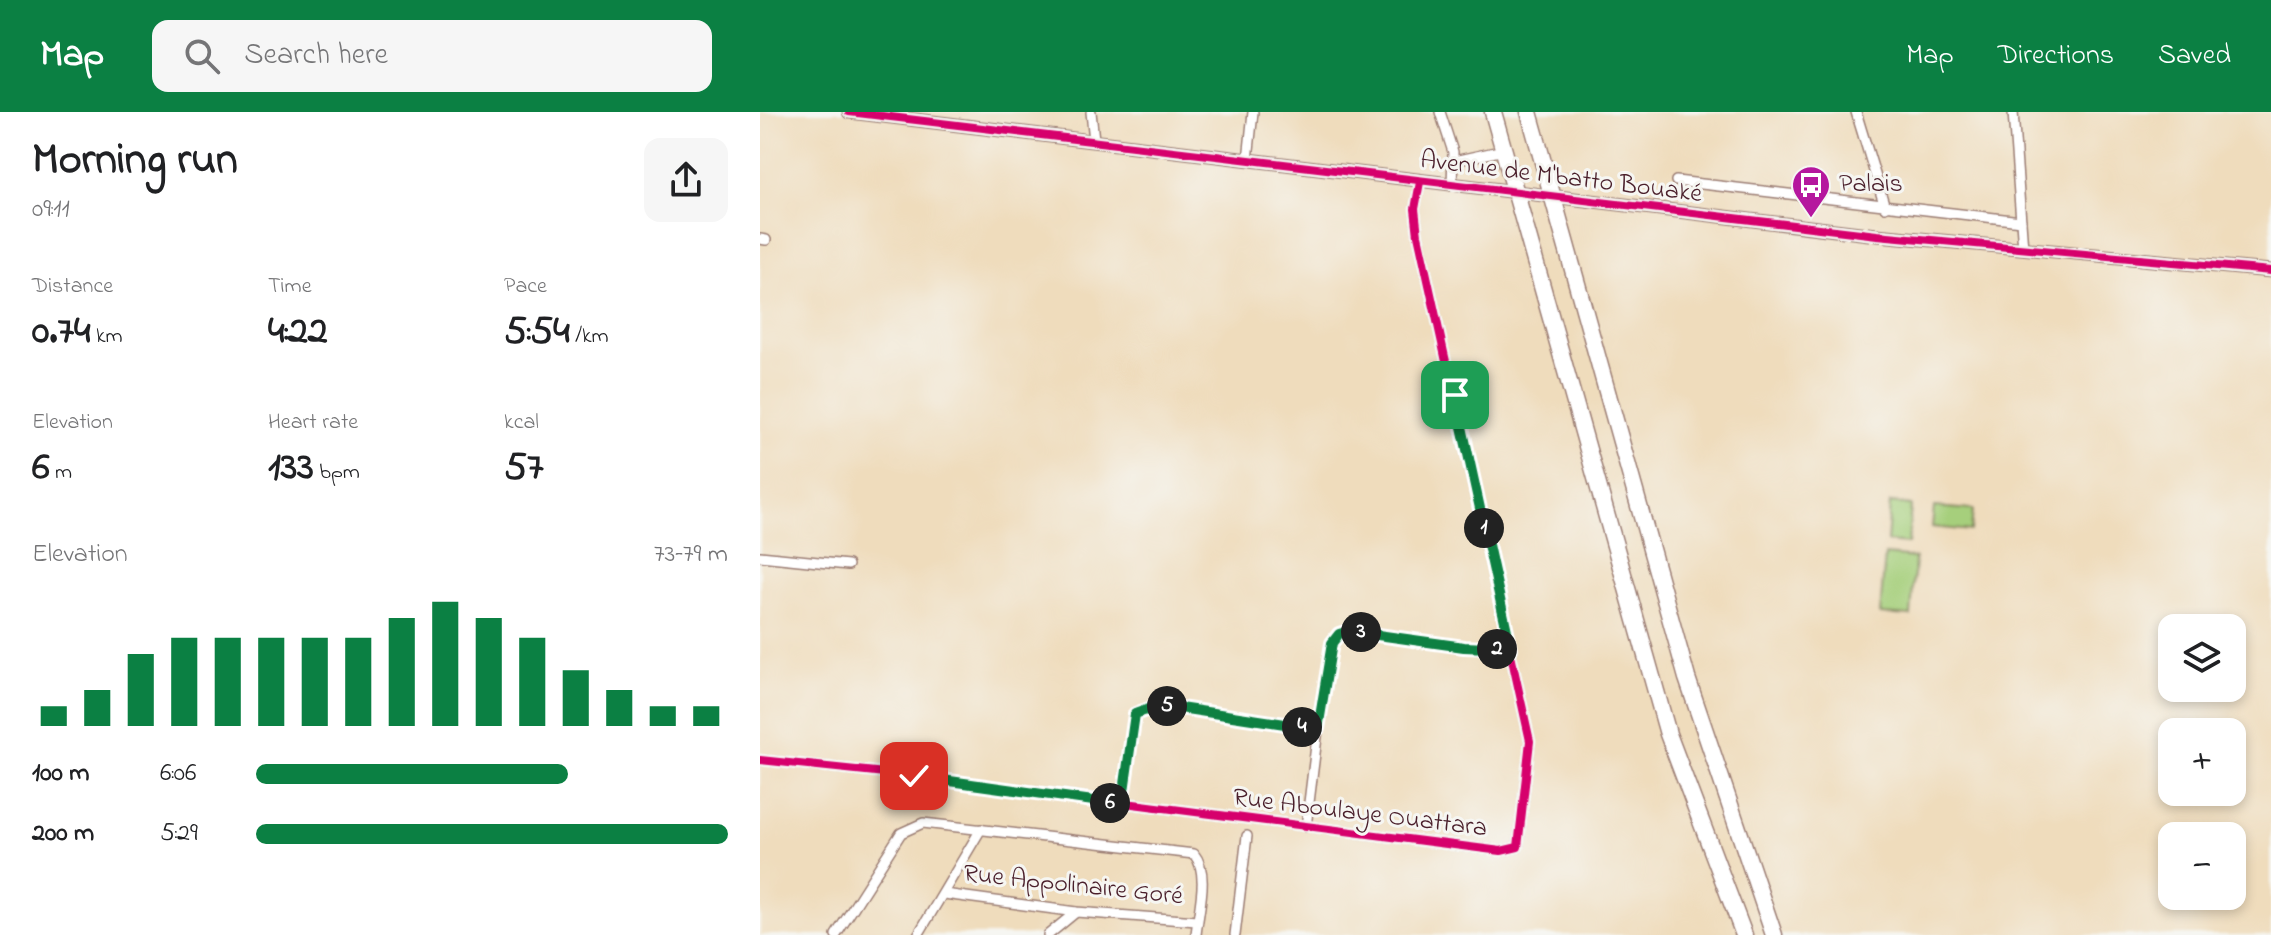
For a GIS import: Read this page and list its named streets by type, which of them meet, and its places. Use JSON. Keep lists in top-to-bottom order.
{
  "streets": {
    "street": ["Avenue de M'batto Bouaké", "Rue Aboulaye Ouattara", "Rue Appolinaire Goré"]
  },
  "crossings": [
    ["Avenue de M'batto Bouaké", "Rue Aboulaye Ouattara"]
  ],
  "places": {
    "bus stop": ["Palais"]
  },
  "page": {
    "header": "Map",
    "search": "Search here",
    "nav": ["Map", "Directions", "Saved"],
    "heading": ["Morning run", "09:11"],
    "stats": [
      ["Distance", "0.74 km"],
      ["Time", "4:22"],
      ["Pace", "5:54 /km"],
      ["Elevation", "6 m"],
      ["Heart rate", "133 bpm"],
      ["kcal", "57"]
    ],
    "pins": [
      "1",
      "3",
      "2",
      "5",
      "4",
      "6"
    ],
    "chart": ["Elevation", "73–79 m"],
    "map_buttons": ["+", "−"],
    "list": [
      {
        "name": "100 m",
        "note": "6:06"
      },
      {
        "name": "200 m",
        "note": "5:29"
      }
    ]
  }
}
